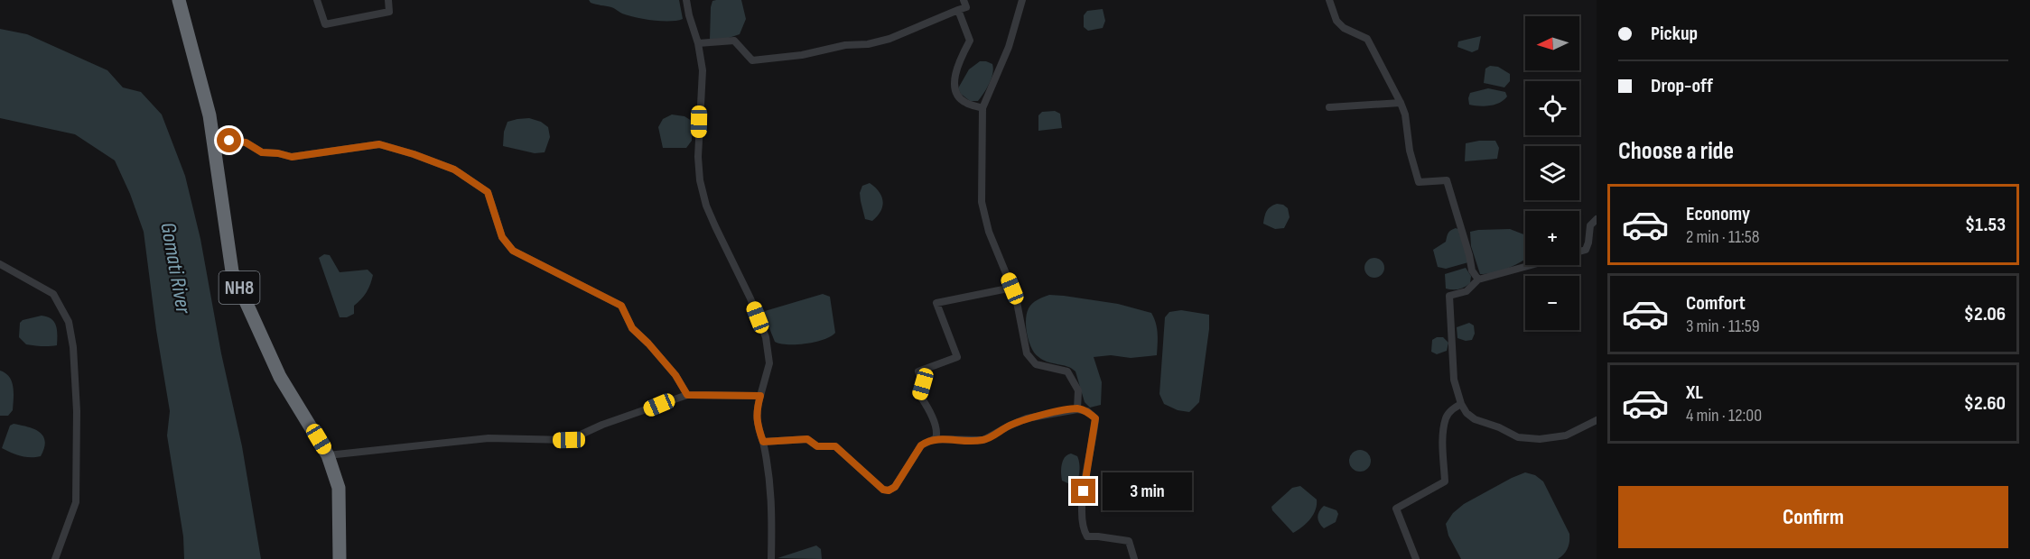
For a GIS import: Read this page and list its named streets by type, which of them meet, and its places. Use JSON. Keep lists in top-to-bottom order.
{
  "streets": {
    "highway": ["NH8"]
  },
  "water": ["Gomati River"],
  "north": "left",
  "page": {
    "banner": ["Pickup", "Drop-off"],
    "map_buttons": ["+", "−"],
    "heading": "Choose a ride",
    "list": [
      {
        "name": "Economy",
        "note": "2 min · 11:58",
        "value": "$1.53"
      },
      {
        "name": "Comfort",
        "note": "3 min · 11:59",
        "value": "$2.06"
      },
      {
        "name": "XL",
        "note": "4 min · 12:00",
        "value": "$2.60"
      }
    ],
    "bubble": "3 min",
    "buttons": "Confirm"
  }
}
